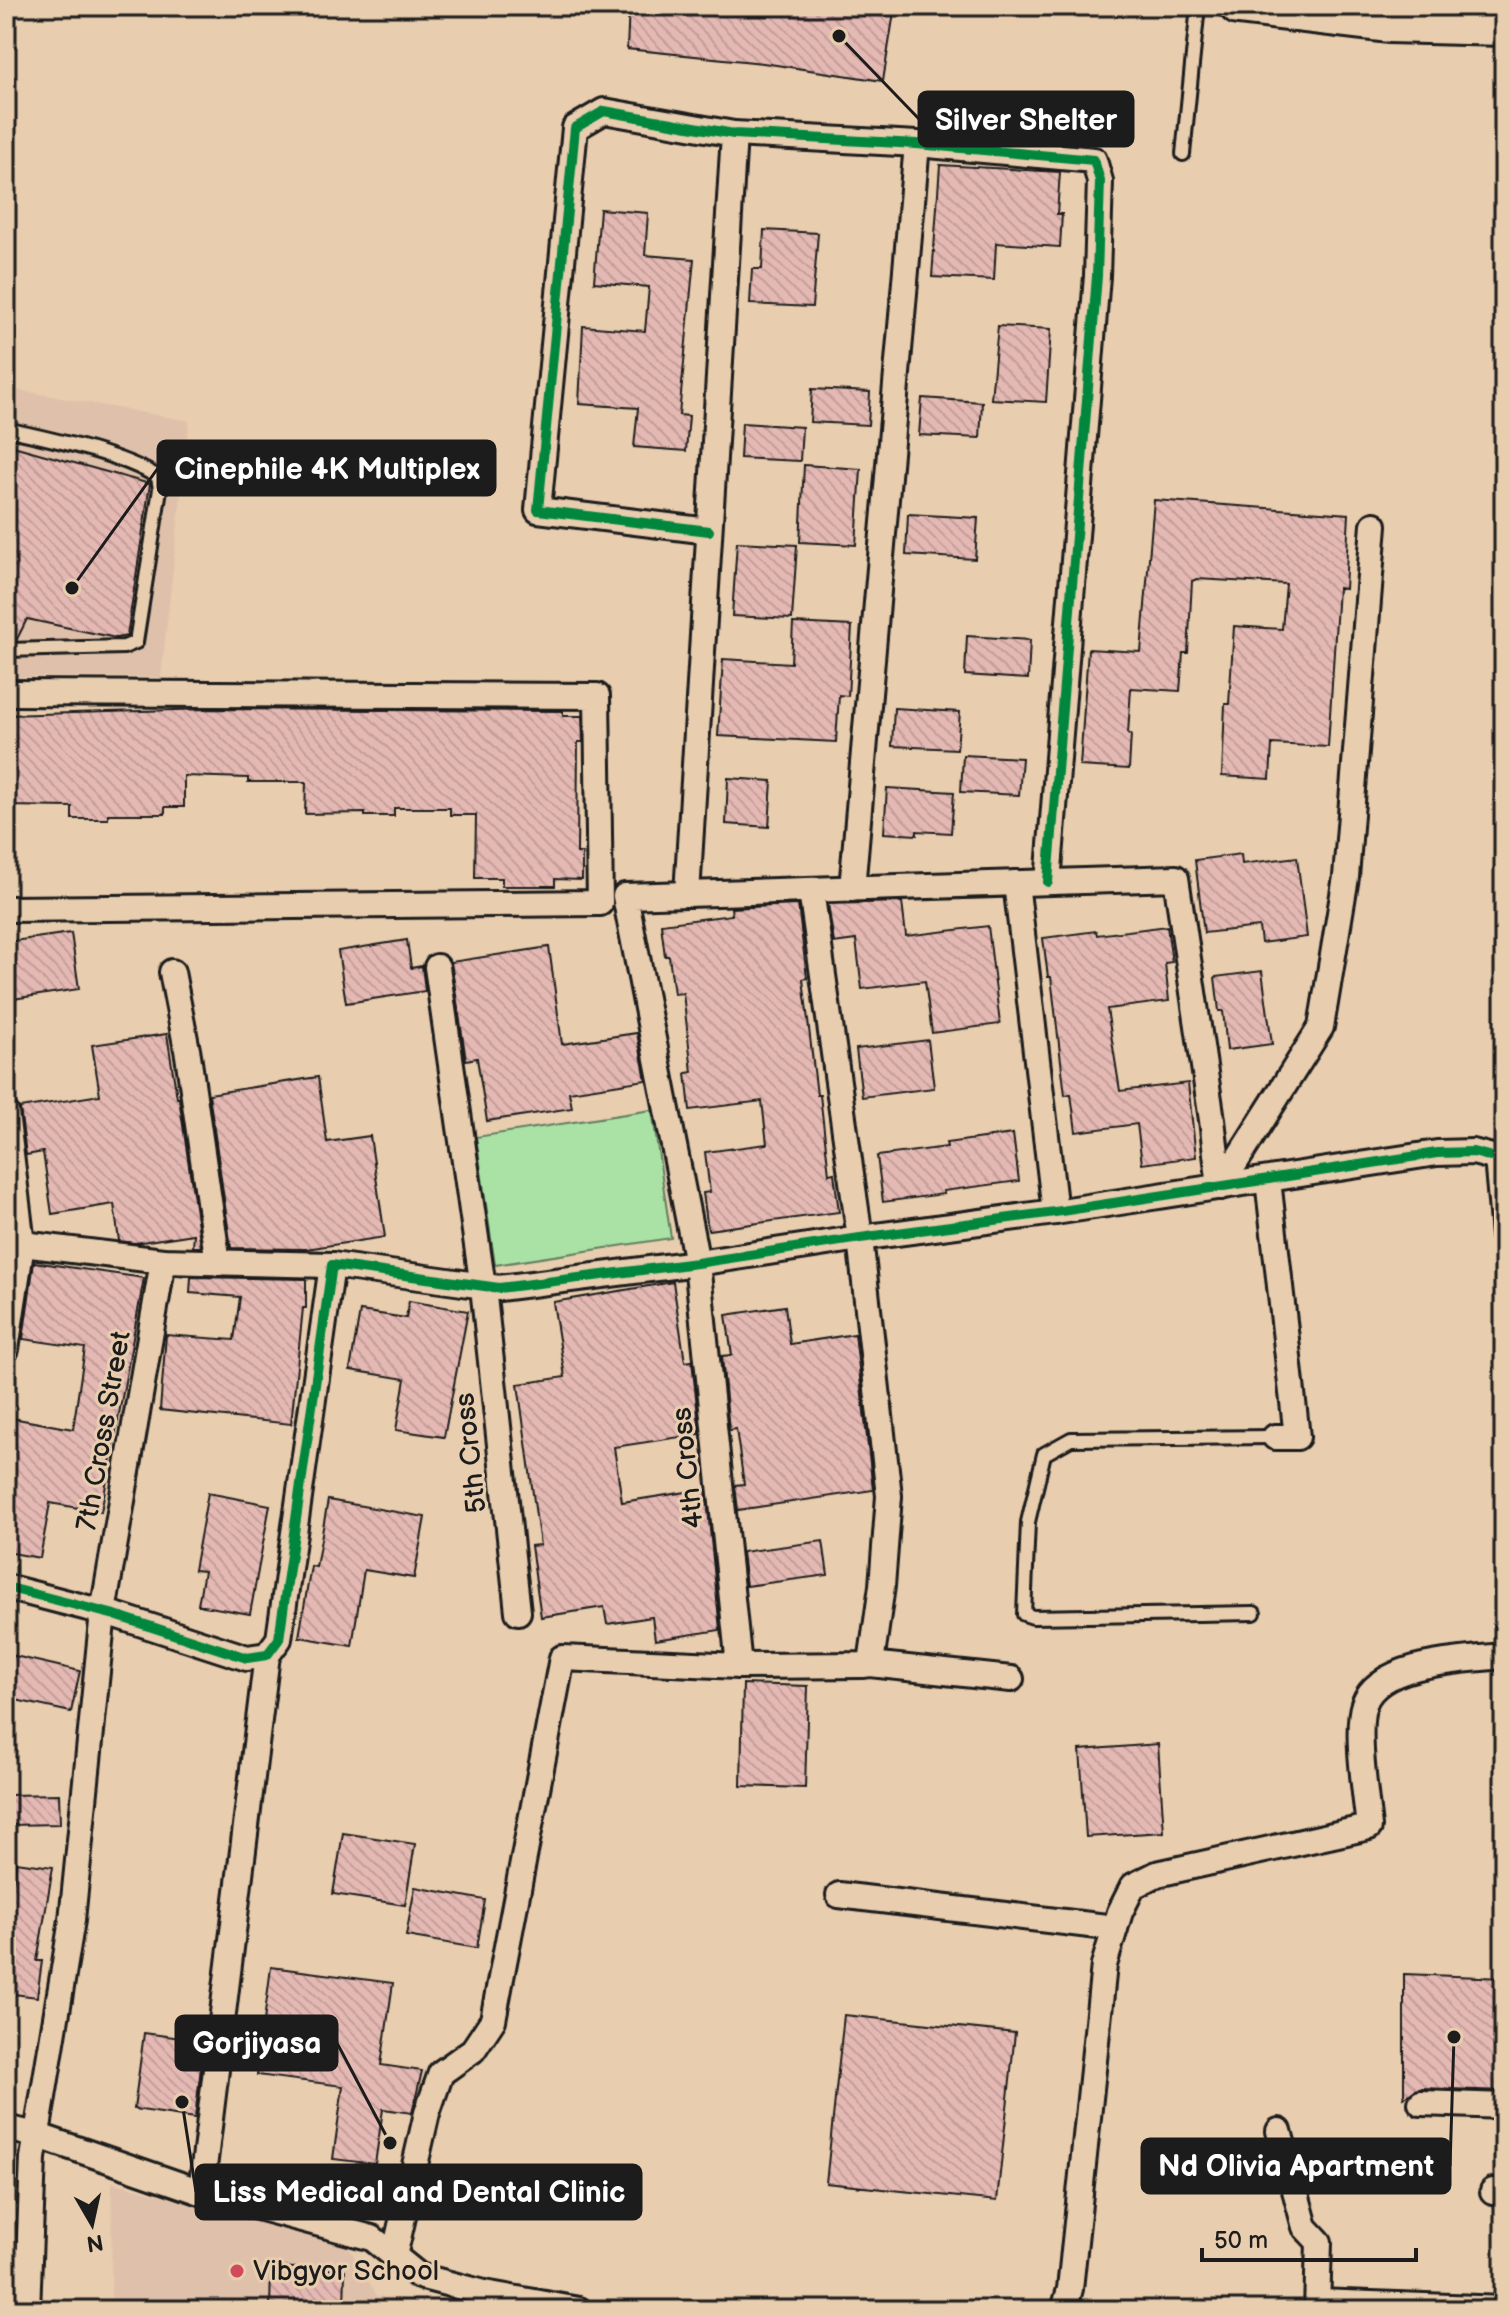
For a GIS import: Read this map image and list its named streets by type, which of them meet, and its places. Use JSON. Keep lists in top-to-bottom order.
{
  "streets": {
    "street": ["7th Cross Street", "5th Cross", "4th Cross"]
  },
  "places": [
    "Silver Shelter",
    "Cinephile 4K Multiplex",
    "Nd Olivia Apartment",
    "Liss Medical and Dental Clinic",
    "Gorjiyasa",
    "Vibgyor School"
  ],
  "scale_bar": "50 m",
  "north": "bottom"
}
